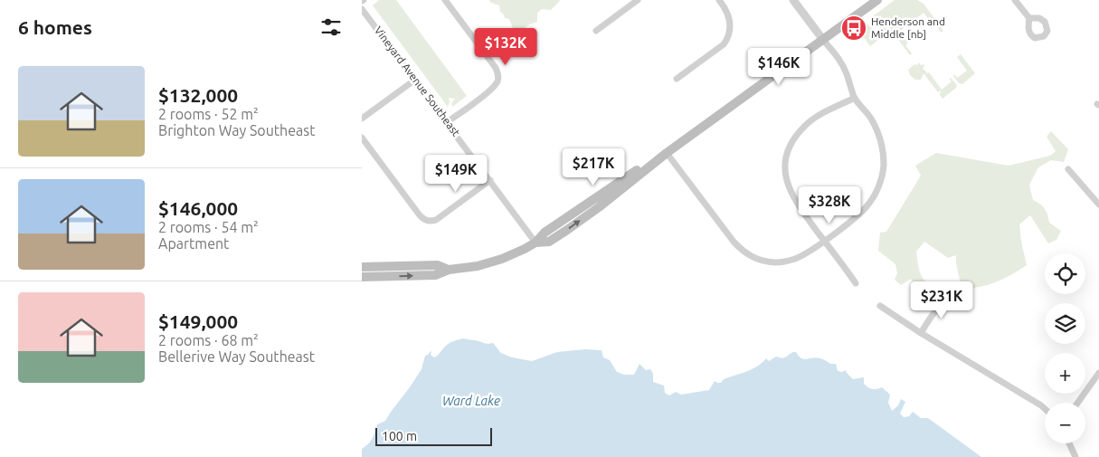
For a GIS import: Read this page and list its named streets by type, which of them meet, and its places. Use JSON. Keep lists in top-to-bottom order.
{
  "streets": {
    "street": ["Vineyard Avenue Southeast"]
  },
  "water": ["Ward Lake"],
  "places": {
    "bus stop": ["Henderson and Middle [nb]"]
  },
  "scale_bar": "100 m",
  "page": {
    "heading": "6 homes",
    "price": [
      "$132K",
      "$146K",
      "$217K",
      "$149K",
      "$328K",
      "$231K"
    ],
    "list": [
      {
        "name": "$132,000",
        "note": "2 rooms · 52 m² · Brighton Way Southeast"
      },
      {
        "name": "$146,000",
        "note": "2 rooms · 54 m² · Apartment"
      },
      {
        "name": "$149,000",
        "note": "2 rooms · 68 m² · Bellerive Way Southeast"
      }
    ],
    "map_buttons": ["+", "−"],
    "scale": "100 m"
  }
}
